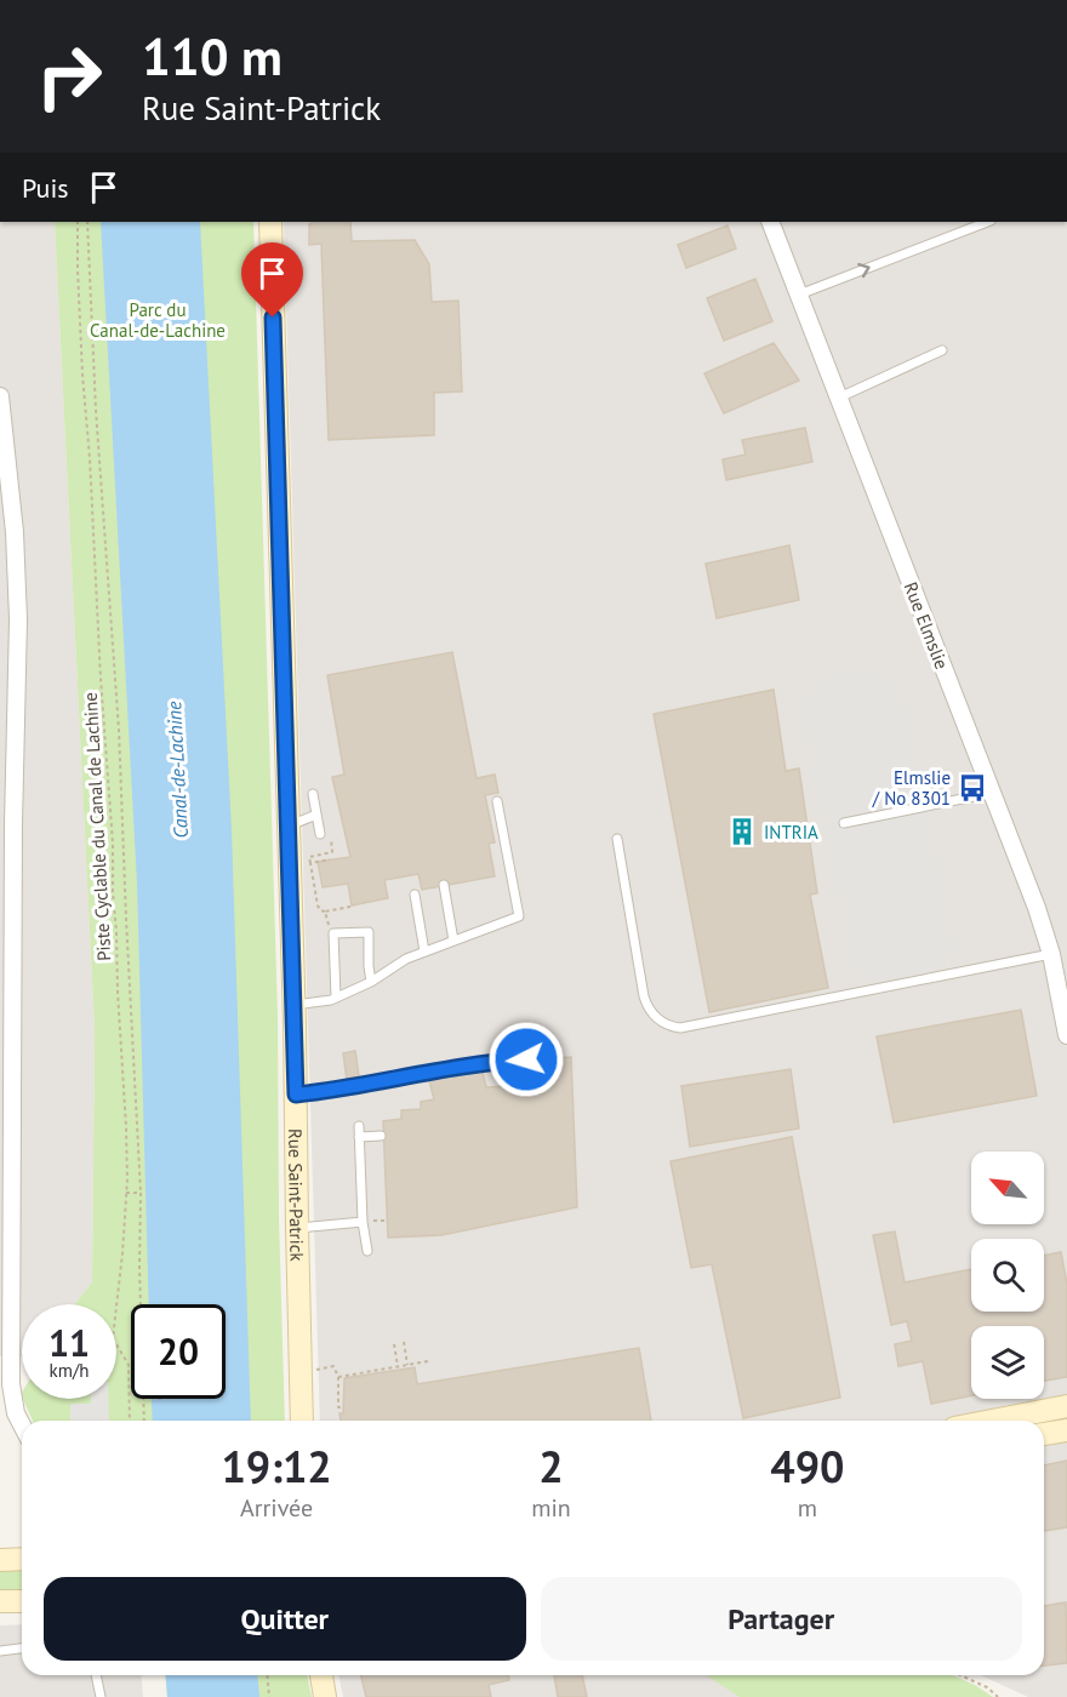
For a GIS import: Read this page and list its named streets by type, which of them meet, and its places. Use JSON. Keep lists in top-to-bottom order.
{
  "streets": {
    "main road": ["Rue Saint-Patrick"],
    "street": ["Rue Elmslie"],
    "path": ["Piste Cyclable du Canal de Lachine"]
  },
  "water": ["Canal-de-Lachine"],
  "parks": ["Parc du Canal-de-Lachine"],
  "places": {
    "bus stop": ["Elmslie / No 8301"],
    "building": ["INTRIA"]
  },
  "north": "top left",
  "page": {
    "turn": ["110 m", "Rue Saint-Patrick"],
    "then": "Puis",
    "speed": "11 km/h",
    "limit": "20",
    "eta": [
      "19:12",
      "Arrivée",
      "2",
      "min",
      "490",
      "m"
    ],
    "buttons": ["Quitter", "Partager"]
  }
}
